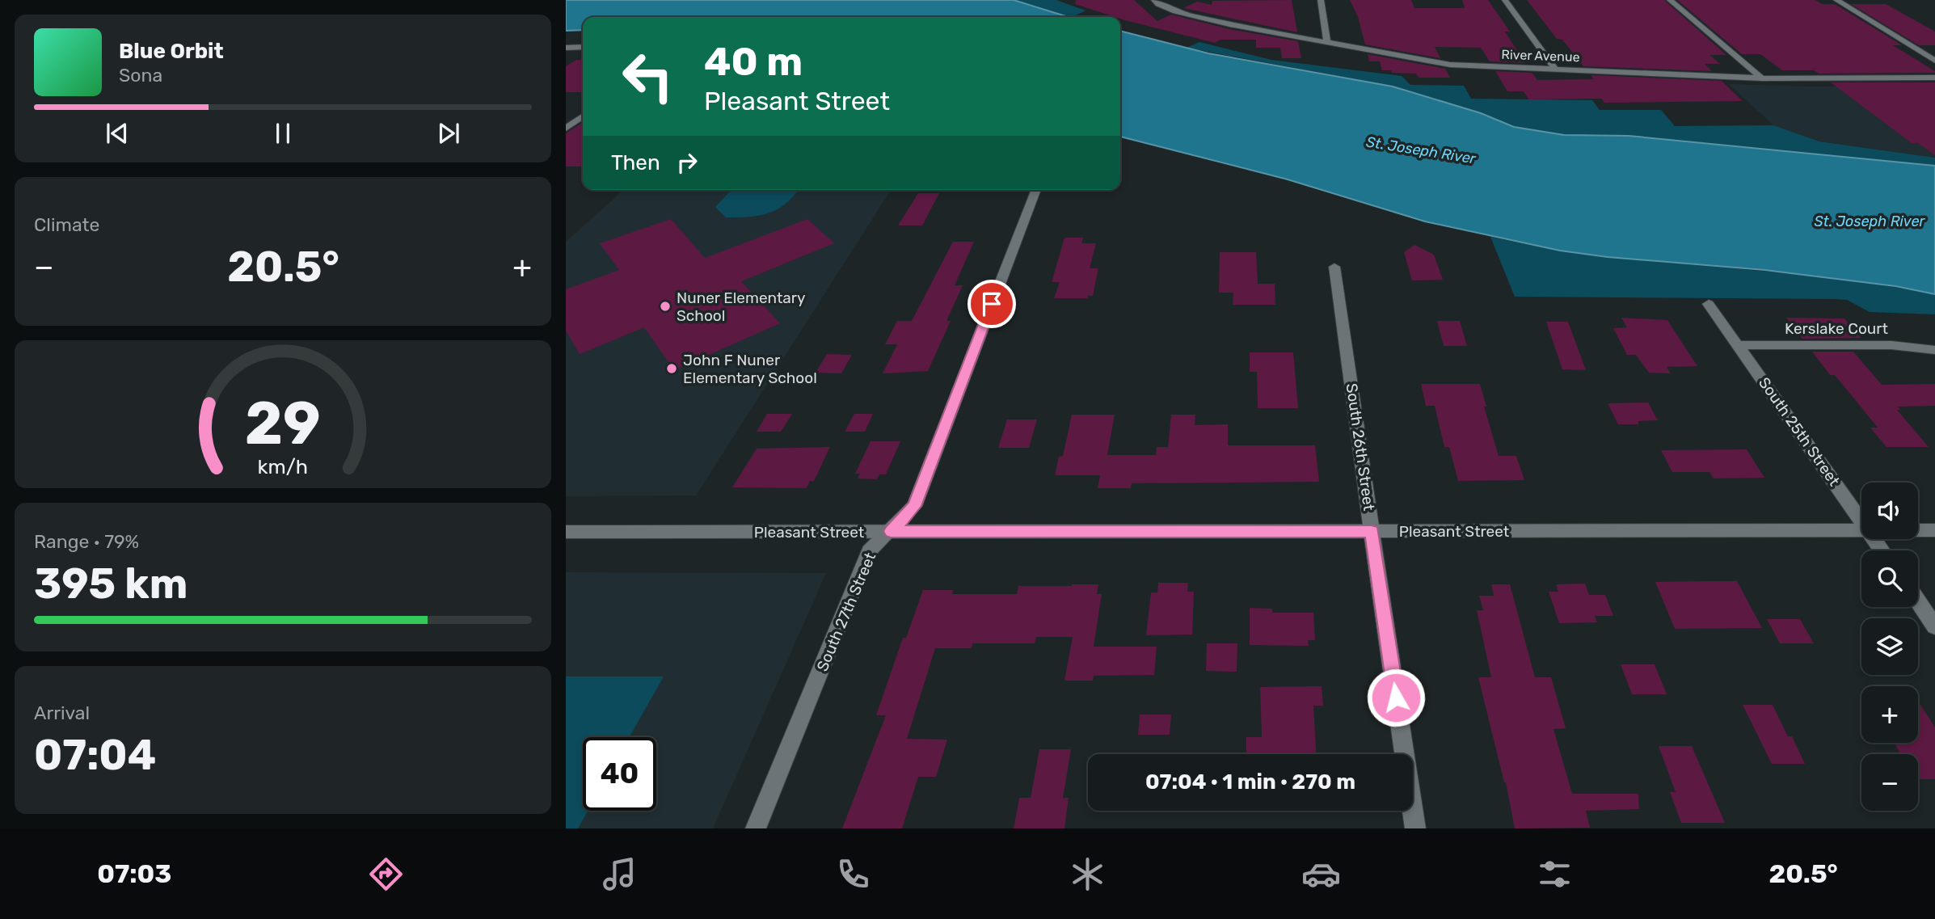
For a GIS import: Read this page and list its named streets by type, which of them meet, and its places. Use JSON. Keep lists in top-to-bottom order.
{
  "streets": {
    "street": [
      "River Avenue",
      "Kerslake Court",
      "South 25th Street",
      "South 26th Street",
      "Pleasant Street",
      "South 27th Street"
    ]
  },
  "crossings": [
    ["Kerslake Court", "South 25th Street"],
    ["South 26th Street", "Pleasant Street"],
    ["Pleasant Street", "South 27th Street"]
  ],
  "water": ["St. Joseph River"],
  "places": ["Nuner Elementary School", "John F Nuner Elementary School"],
  "page": {
    "turn": ["40 m", "Pleasant Street"],
    "song": ["Blue Orbit", "Sona"],
    "then": "Then",
    "tile": [
      "Climate",
      ["Range · 79%", "395 km"],
      ["Arrival", "07:04"]
    ],
    "heat": ["−", "20.5°", "+"],
    "map_buttons": ["+", "−"],
    "limit": "40",
    "trip": "07:04 · 1 min · 270 m",
    "tabs": ["07:03", "20.5°"],
    "gauge": ["29", "km/h"]
  }
}
